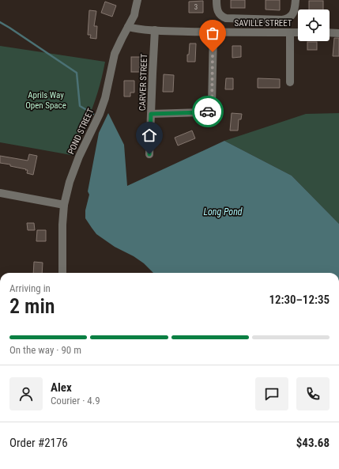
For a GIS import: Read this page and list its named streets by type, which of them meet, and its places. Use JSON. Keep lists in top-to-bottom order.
{
  "streets": {
    "street": ["SAVILLE STREET", "CARVER STREET", "POND STREET"]
  },
  "crossings": [
    ["SAVILLE STREET", "CARVER STREET"],
    ["SAVILLE STREET", "POND STREET"]
  ],
  "water": ["Long Pond"],
  "parks": ["Aprils Way Open Space"],
  "house_numbers": ["3"],
  "page": {
    "heading": ["2 min", "Arriving in", "12:30–12:35"],
    "panel": [
      "Alex",
      "Courier · 4.9",
      "Order #2176",
      "$43.68"
    ],
    "bar": "On the way · 90 m"
  }
}
